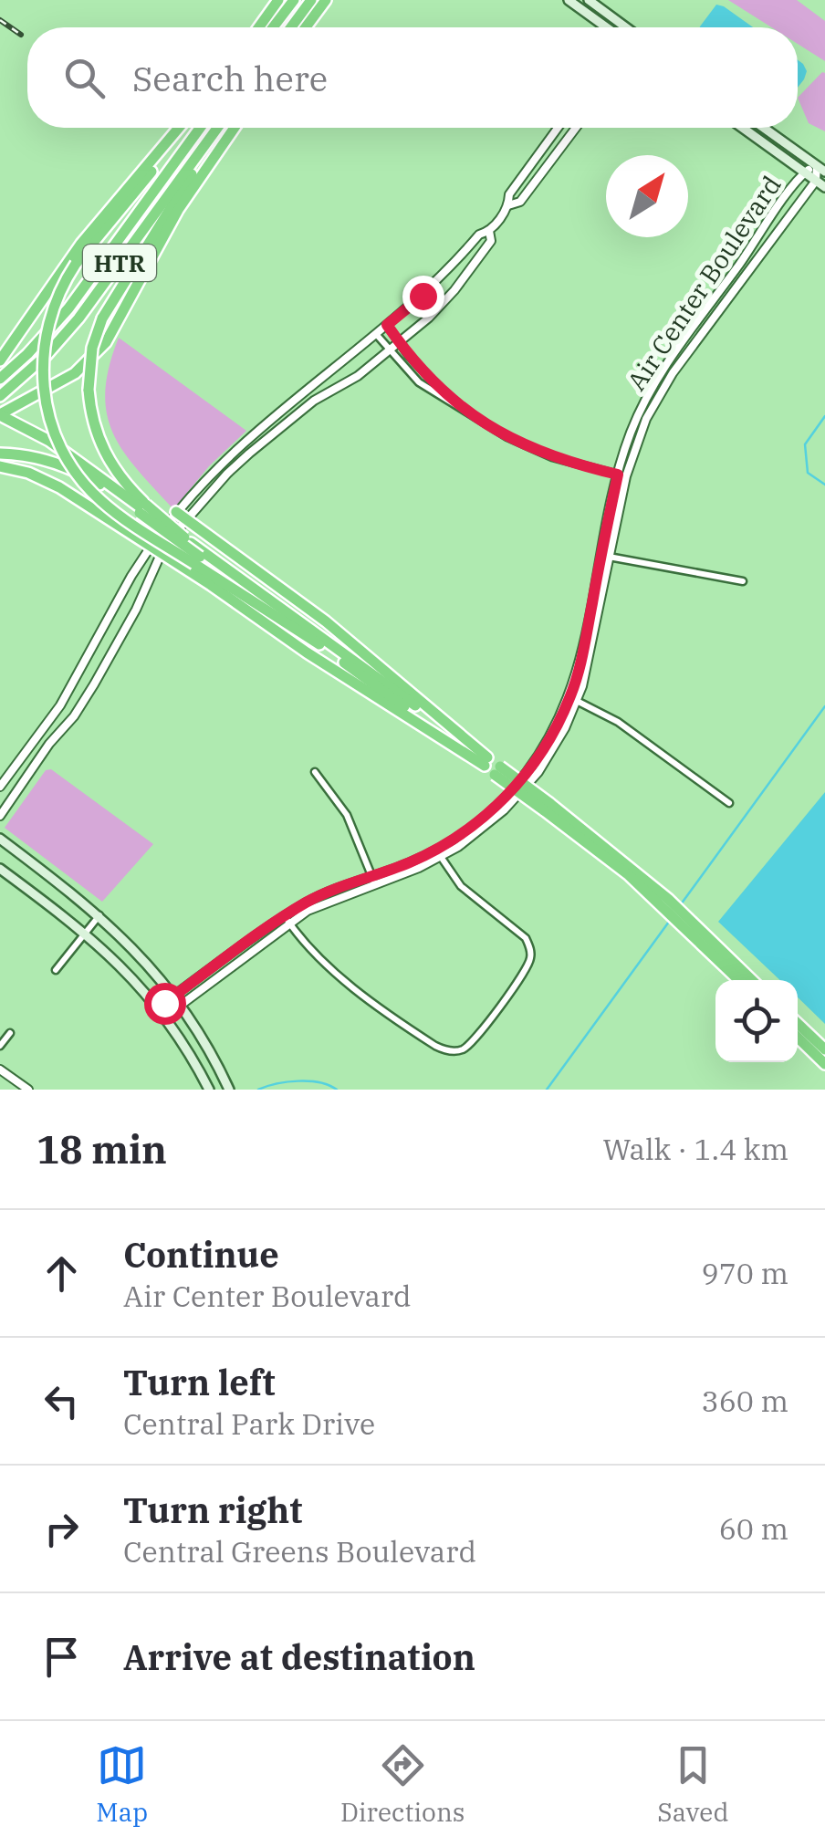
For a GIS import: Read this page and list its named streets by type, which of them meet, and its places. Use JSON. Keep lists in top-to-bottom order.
{
  "streets": {
    "highway": ["HTR"],
    "street": ["Air Center Boulevard"]
  },
  "north": "top right",
  "page": {
    "search": "Search here",
    "heading": ["18 min", "Walk · 1.4 km"],
    "list": [
      ["Continue", "Air Center Boulevard", "970 m"],
      ["Turn left", "Central Park Drive", "360 m"],
      ["Turn right", "Central Greens Boulevard", "60 m"],
      "Arrive at destination"
    ],
    "nav": ["Map", "Directions", "Saved"]
  }
}
